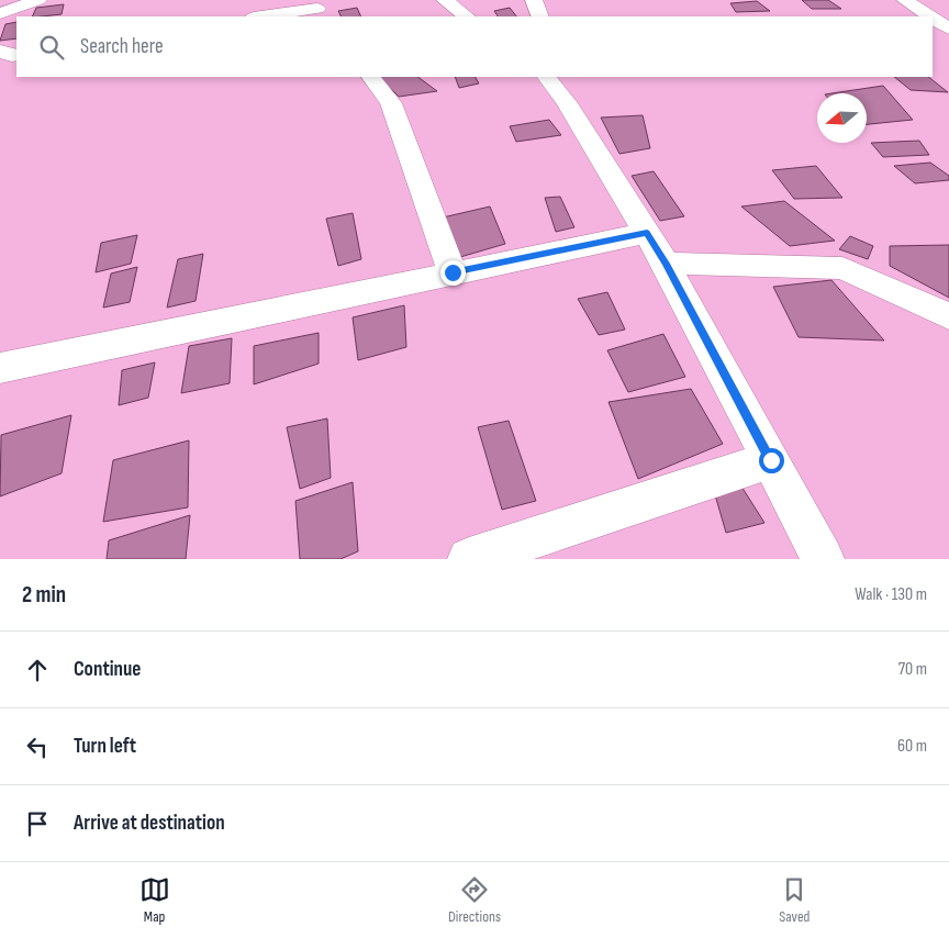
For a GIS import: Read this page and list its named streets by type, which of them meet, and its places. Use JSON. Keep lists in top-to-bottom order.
{
  "north": "left",
  "page": {
    "search": "Search here",
    "heading": ["2 min", "Walk · 130 m"],
    "list": [
      ["Continue", "70 m"],
      ["Turn left", "60 m"],
      "Arrive at destination"
    ],
    "nav": ["Map", "Directions", "Saved"]
  }
}
